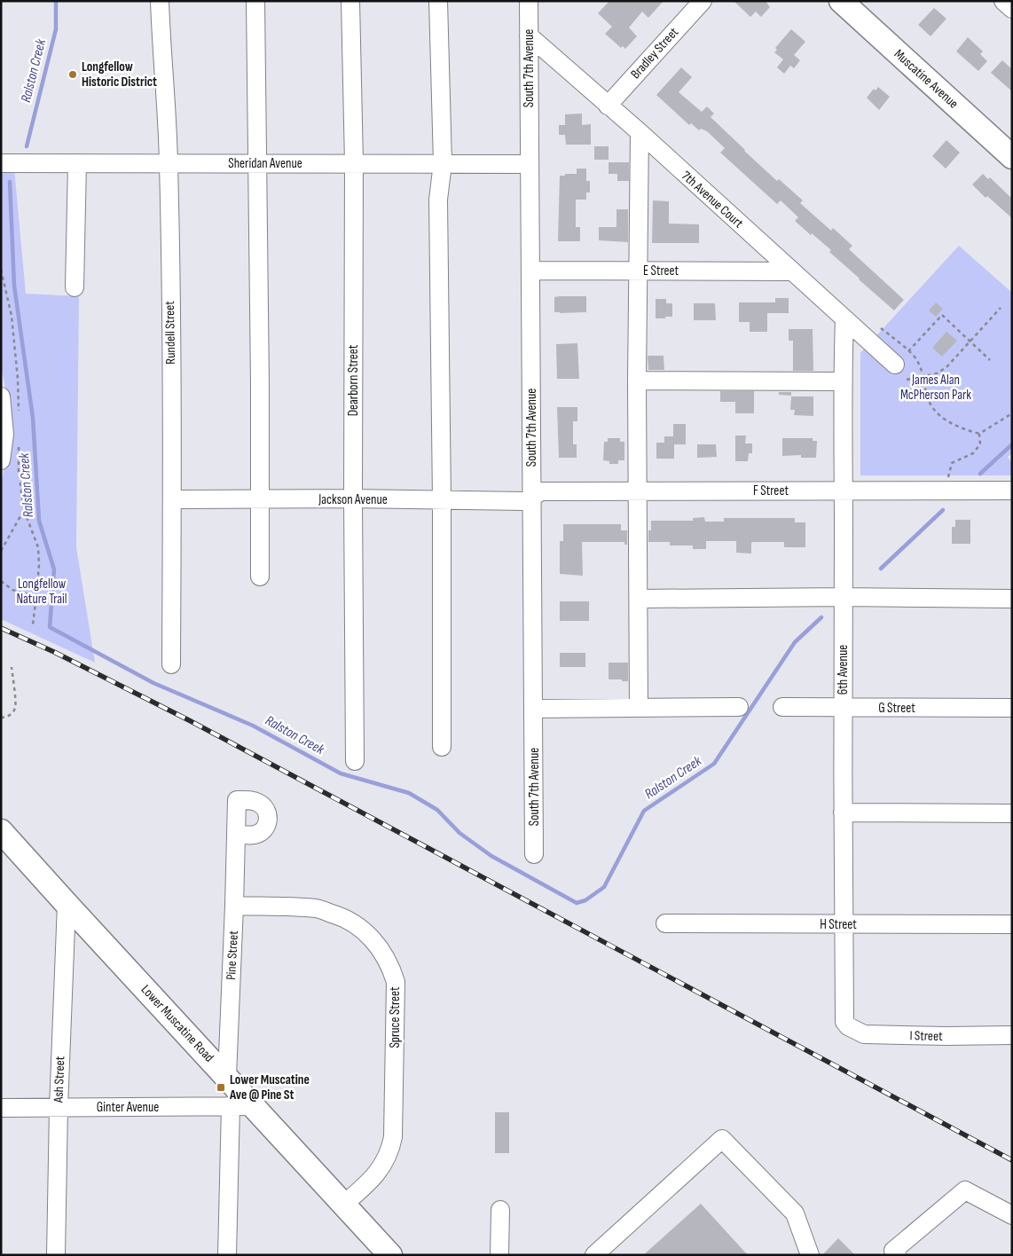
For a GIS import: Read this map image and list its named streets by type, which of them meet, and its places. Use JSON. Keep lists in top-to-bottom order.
{
  "streets": {
    "main road": ["Muscatine Avenue", "Lower Muscatine Road"],
    "street": [
      "Bradley Street",
      "South 7th Avenue",
      "Sheridan Avenue",
      "7th Avenue Court",
      "E Street",
      "Rundell Street",
      "Dearborn Street",
      "F Street",
      "Jackson Avenue",
      "6th Avenue",
      "G Street",
      "H Street",
      "Pine Street",
      "Spruce Street",
      "I Street",
      "Ash Street",
      "Ginter Avenue"
    ]
  },
  "crossings": [
    ["Bradley Street", "7th Avenue Court"],
    ["South 7th Avenue", "Sheridan Avenue"],
    ["South 7th Avenue", "7th Avenue Court"],
    ["South 7th Avenue", "E Street"],
    ["South 7th Avenue", "F Street"],
    ["South 7th Avenue", "Jackson Avenue"],
    ["Sheridan Avenue", "Rundell Street"],
    ["Sheridan Avenue", "Dearborn Street"],
    ["7th Avenue Court", "E Street"],
    ["7th Avenue Court", "6th Avenue"],
    ["Rundell Street", "Jackson Avenue"],
    ["Dearborn Street", "Jackson Avenue"],
    ["F Street", "Jackson Avenue"],
    ["F Street", "6th Avenue"],
    ["6th Avenue", "G Street"],
    ["6th Avenue", "H Street"],
    ["6th Avenue", "I Street"],
    ["Pine Street", "Spruce Street"],
    ["Pine Street", "Lower Muscatine Road"],
    ["Spruce Street", "Lower Muscatine Road"],
    ["Lower Muscatine Road", "Ash Street"],
    ["Lower Muscatine Road", "Ginter Avenue"],
    ["Ash Street", "Ginter Avenue"]
  ],
  "water": ["Ralston Creek"],
  "parks": ["James Alan McPherson Park", "Longfellow Nature Trail"],
  "places": {
    "other": ["Longfellow Historic District"],
    "transit": ["Lower Muscatine Ave @ Pine St"]
  }
}
